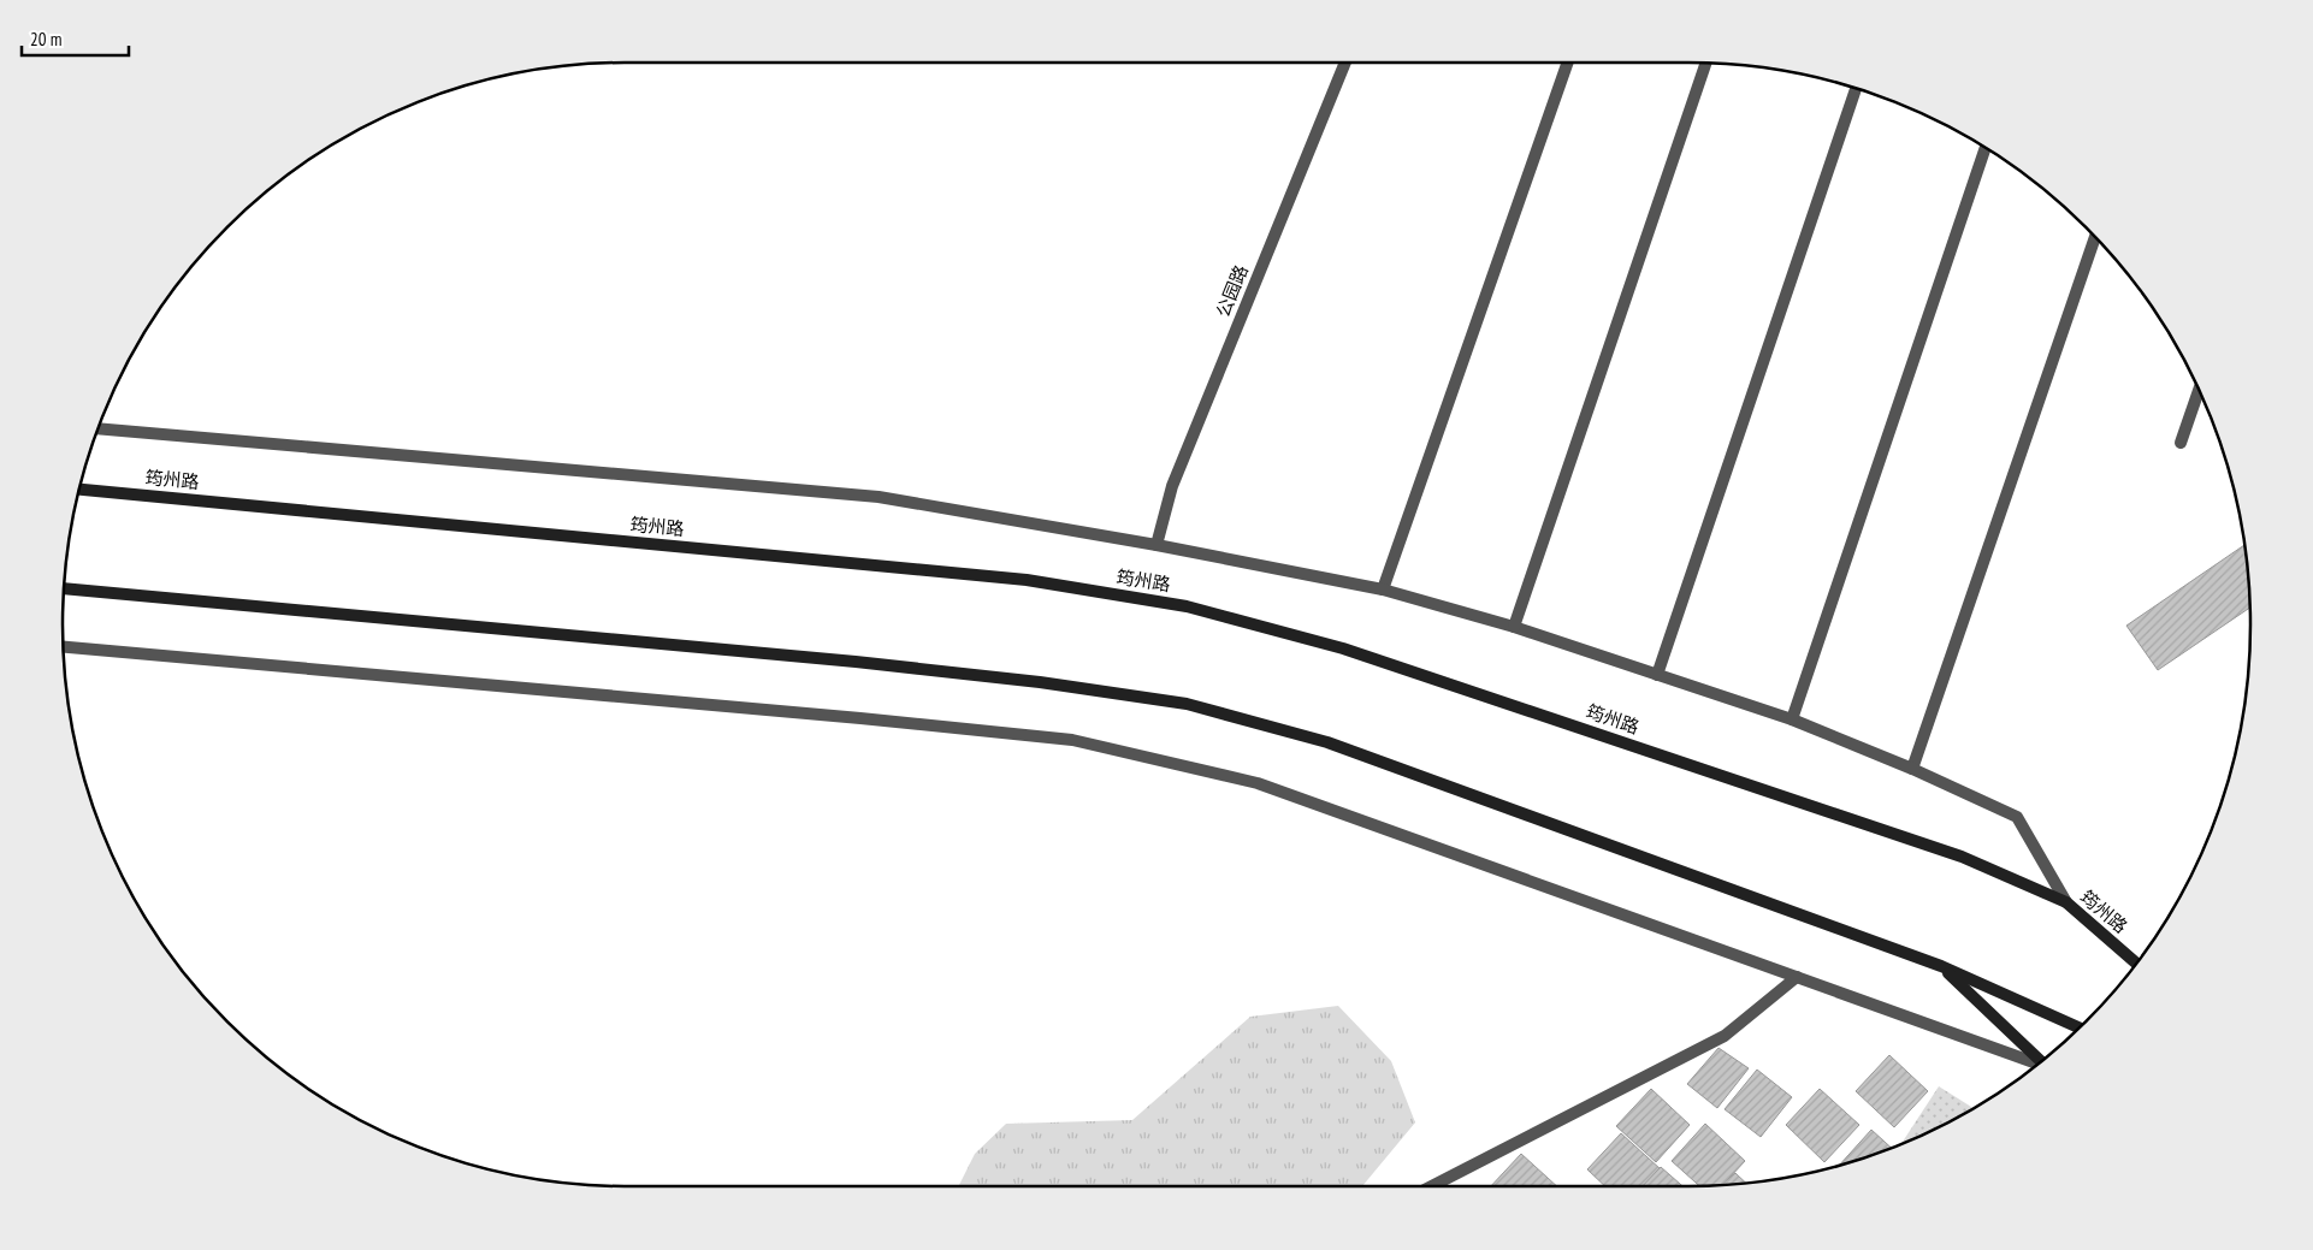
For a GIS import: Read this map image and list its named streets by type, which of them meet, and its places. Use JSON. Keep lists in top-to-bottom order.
{
  "streets": {
    "main road": ["筠州路"],
    "street": ["公园路"]
  },
  "scale_bar": "20 m"
}
